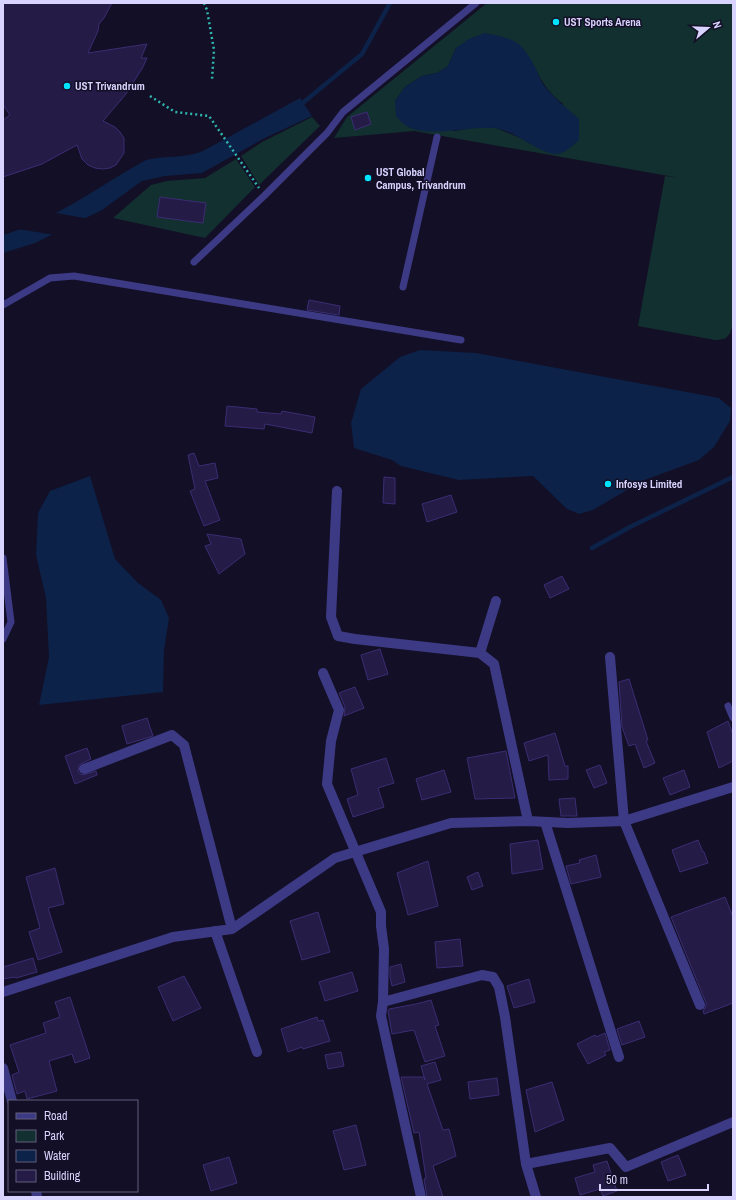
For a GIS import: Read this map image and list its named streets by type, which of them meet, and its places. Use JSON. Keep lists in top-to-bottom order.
{
  "places": [
    "UST Sports Arena",
    "UST Trivandrum",
    "UST Global Campus, Trivandrum",
    "Infosys Limited"
  ],
  "legend": [
    "Road",
    "Park",
    "Water",
    "Building"
  ],
  "scale_bar": "50 m",
  "north": "right"
}
